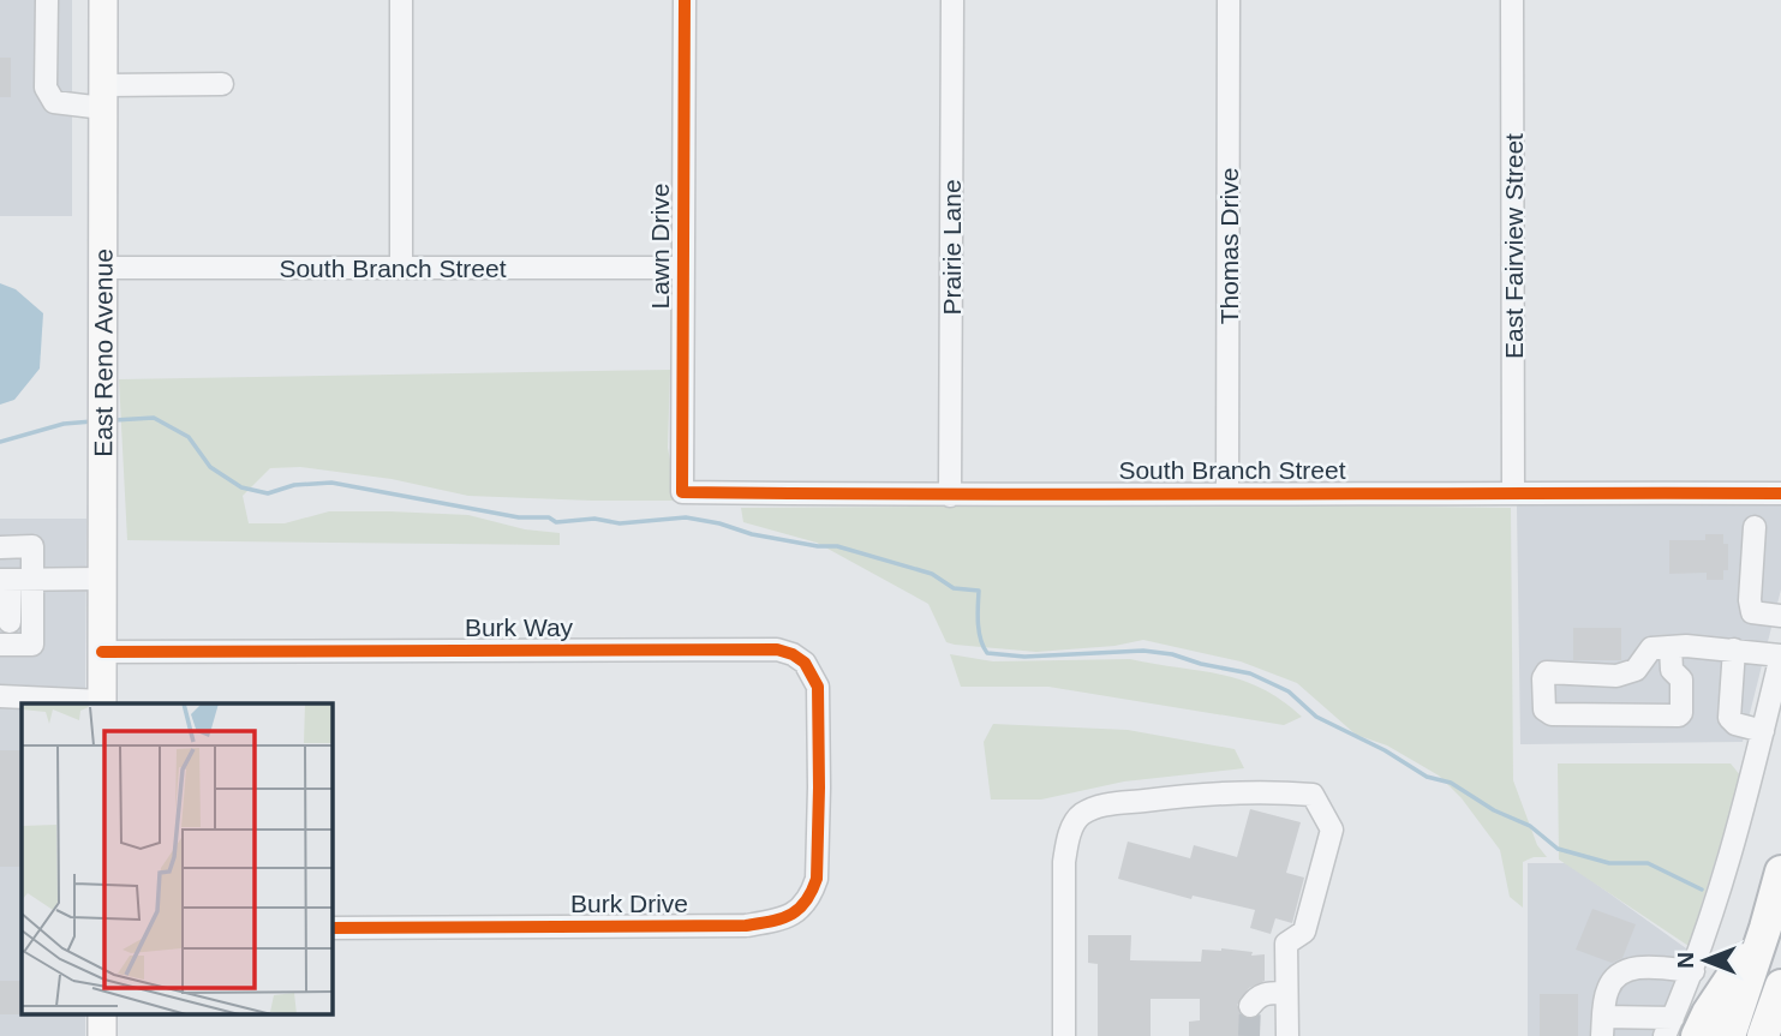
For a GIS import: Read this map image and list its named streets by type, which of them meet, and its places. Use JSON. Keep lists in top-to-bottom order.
{
  "streets": {
    "main road": ["East Reno Avenue"],
    "street": [
      "Lawn Drive",
      "Thomas Drive",
      "East Fairview Street",
      "Prairie Lane",
      "South Branch Street",
      "Burk Way",
      "Burk Drive"
    ]
  },
  "crossings": [
    ["Lawn Drive", "South Branch Street"],
    ["Thomas Drive", "South Branch Street"],
    ["East Fairview Street", "South Branch Street"],
    ["Prairie Lane", "South Branch Street"],
    ["South Branch Street", "East Reno Avenue"],
    ["East Reno Avenue", "Burk Way"],
    ["Burk Way", "Burk Drive"]
  ],
  "north": "left"
}
